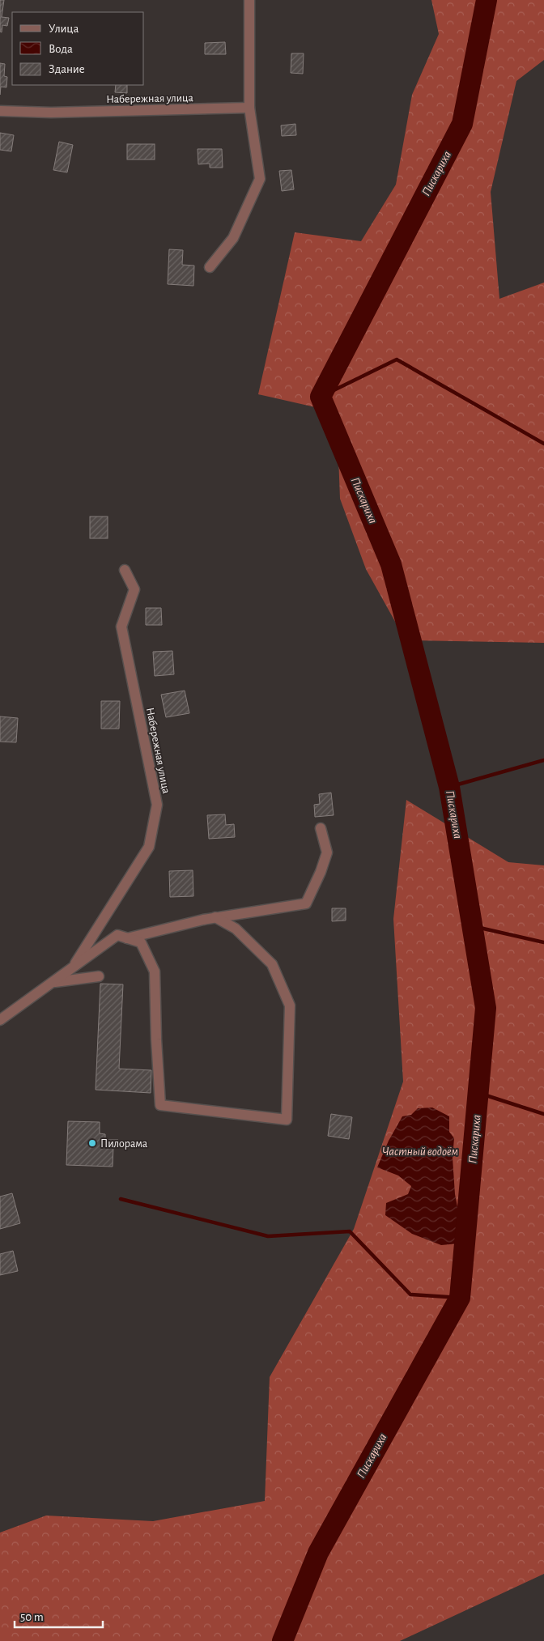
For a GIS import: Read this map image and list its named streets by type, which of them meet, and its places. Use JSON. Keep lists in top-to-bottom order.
{
  "streets": {
    "street": ["Набережная улица"]
  },
  "water": ["Пискариха", "Частный водоём"],
  "places": ["Пилорама"],
  "legend": ["Улица", "Вода", "Здание"],
  "scale_bar": "50 m"
}
